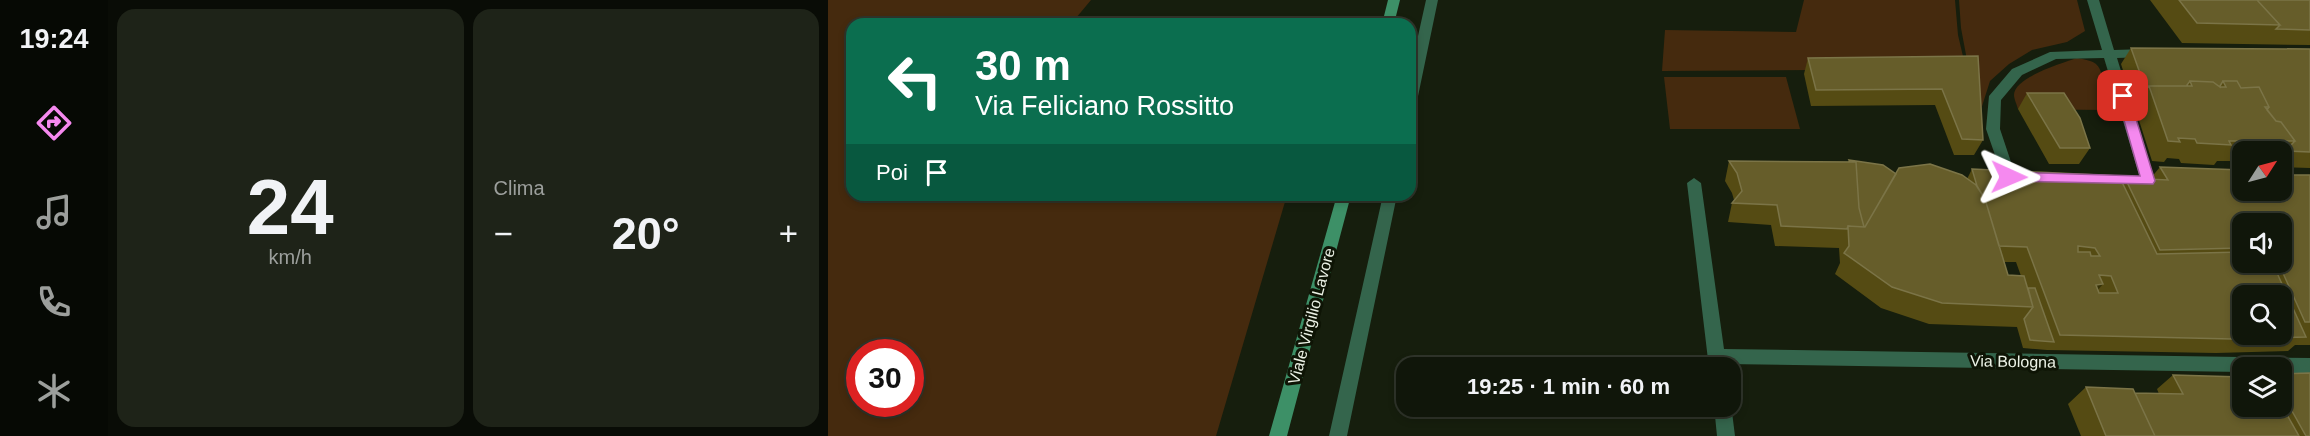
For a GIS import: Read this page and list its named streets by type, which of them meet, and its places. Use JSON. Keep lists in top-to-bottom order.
{
  "streets": {
    "street": ["Viale Virgilio Lavore", "Via Bologna"]
  },
  "north": "top right",
  "page": {
    "tabs": "19:24",
    "tile": [
      ["24", "km/h"],
      "Clima"
    ],
    "turn": ["30 m", "Via Feliciano Rossitto"],
    "then": "Poi",
    "heat": ["−", "20°", "+"],
    "limit": "30",
    "trip": "19:25 · 1 min · 60 m"
  }
}
